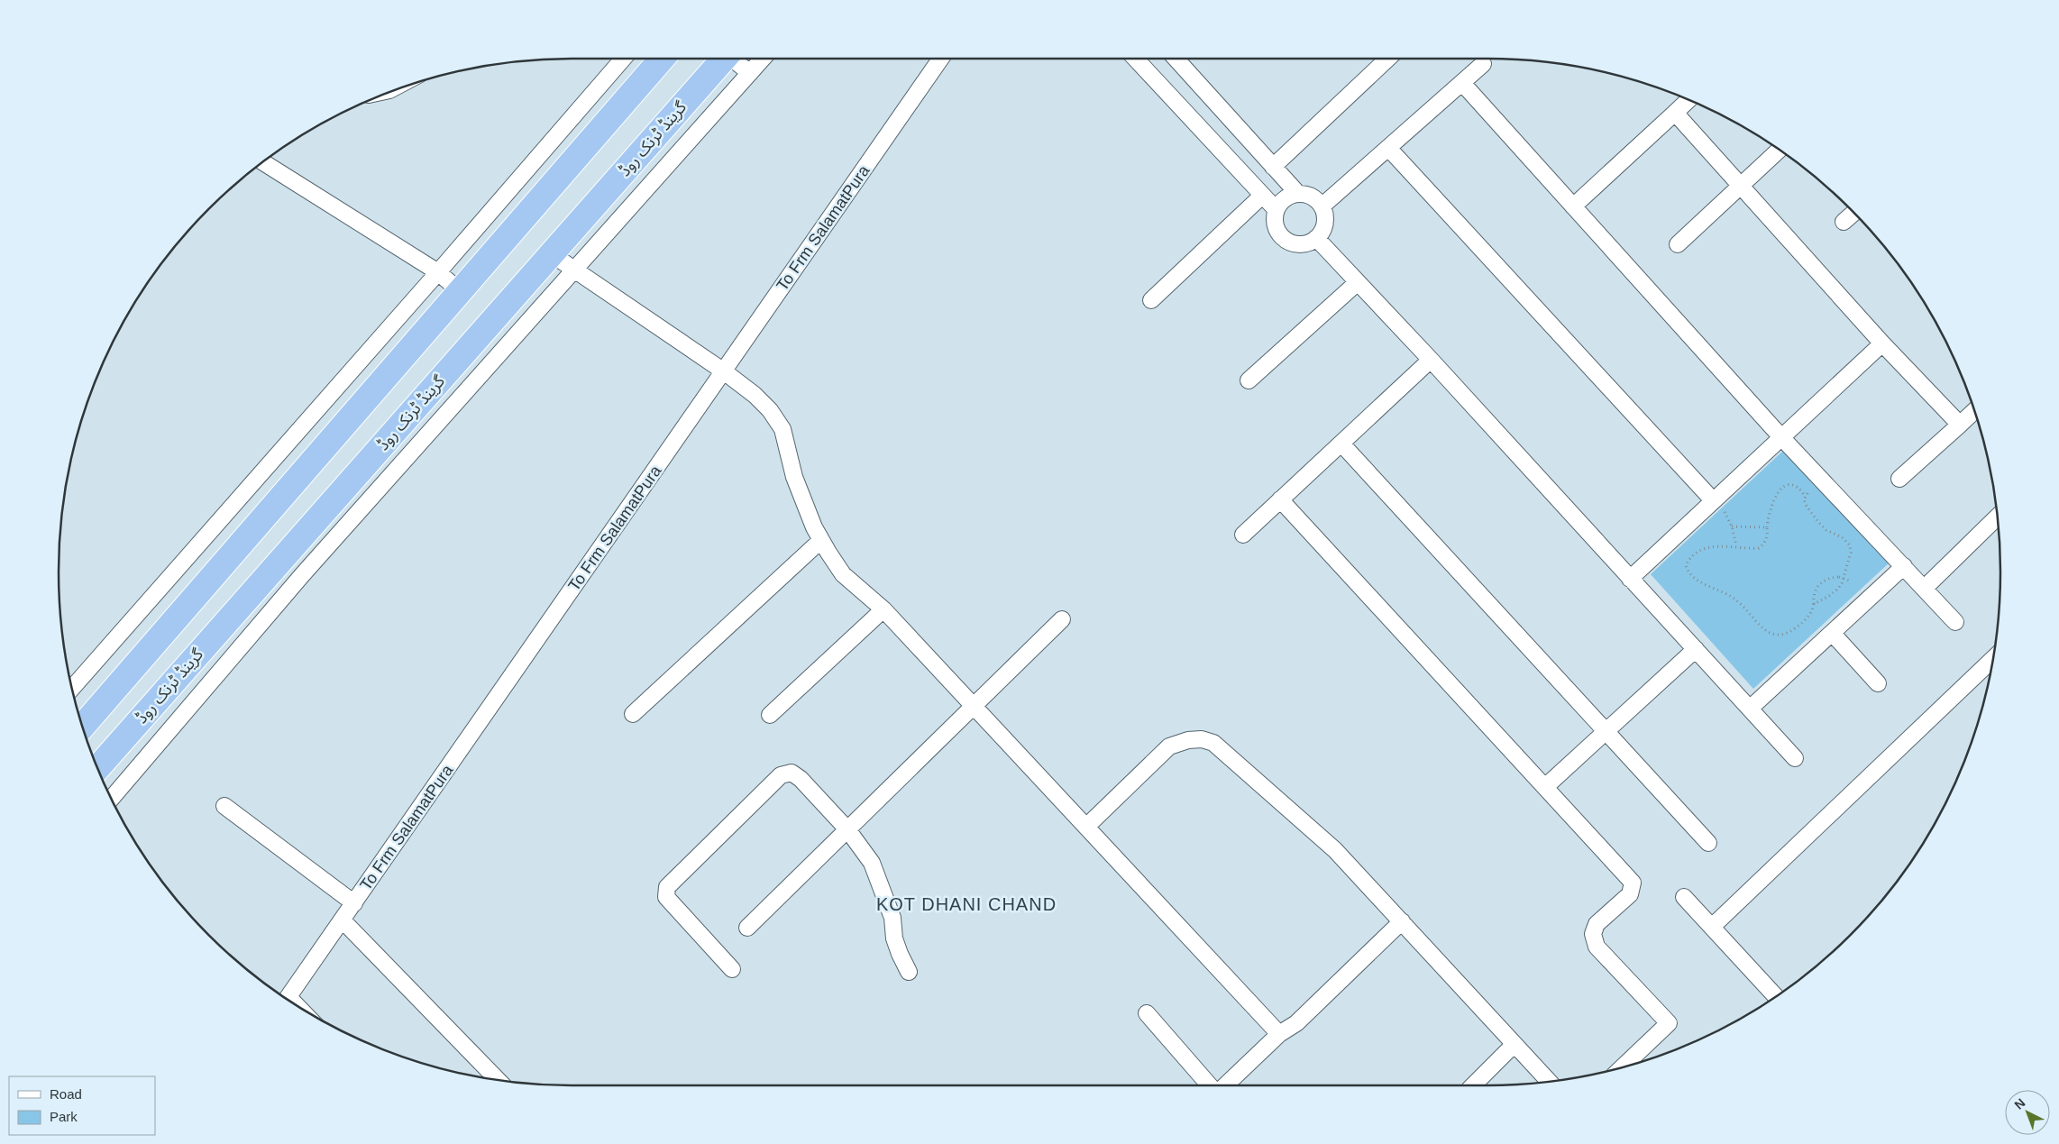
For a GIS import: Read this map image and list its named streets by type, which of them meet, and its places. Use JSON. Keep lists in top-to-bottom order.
{
  "streets": {
    "highway": ["گرینڈ ٹرنک روڈ"],
    "street": ["To Frm SalamatPura"]
  },
  "districts": ["KOT DHANI CHAND"],
  "legend": ["Road", "Park"],
  "north": "top left"
}
